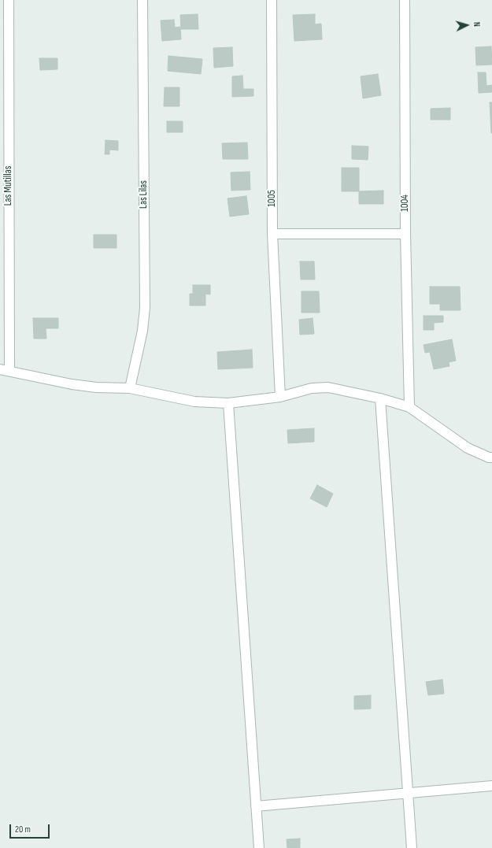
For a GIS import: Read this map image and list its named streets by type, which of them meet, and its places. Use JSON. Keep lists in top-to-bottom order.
{
  "streets": {
    "street": [
      "Las Mutillas",
      "Las Lilas",
      "1005",
      "1004"
    ]
  },
  "scale_bar": "20 m",
  "north": "right"
}
